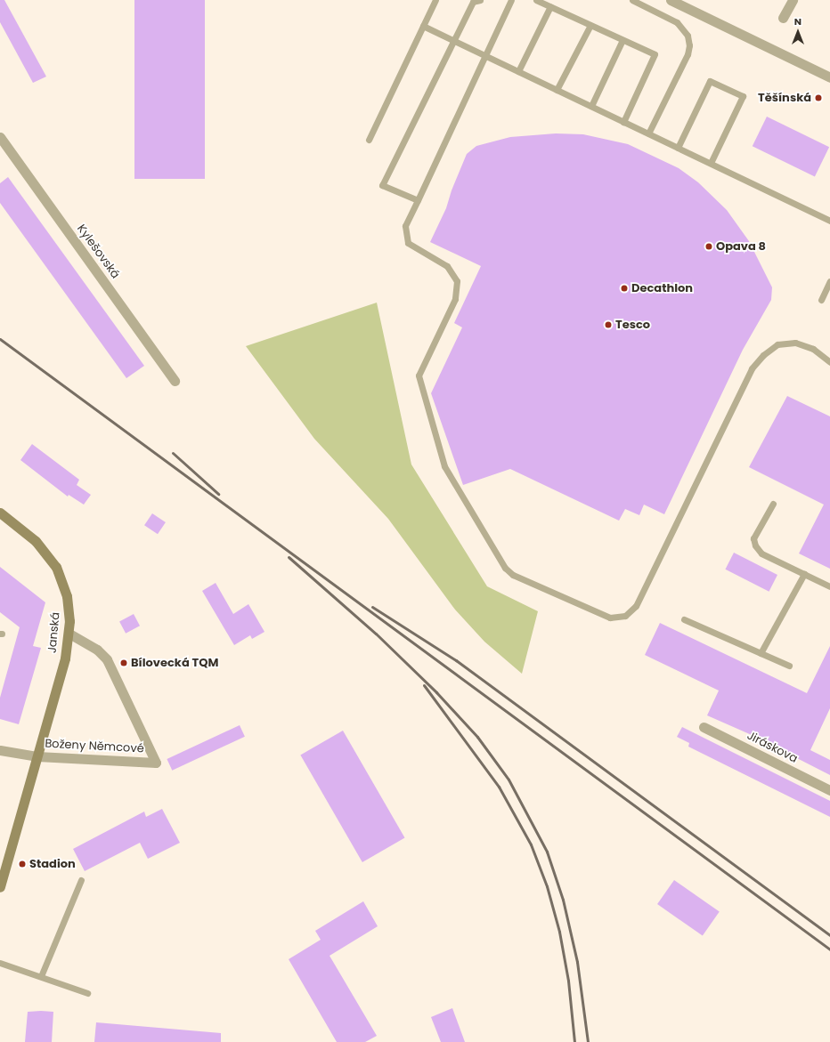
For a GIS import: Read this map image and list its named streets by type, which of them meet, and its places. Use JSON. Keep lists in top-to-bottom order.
{
  "streets": {
    "main road": ["Janská"],
    "street": ["Kylešovská", "Boženy Němcové", "Jiráskova"]
  },
  "crossings": [
    ["Janská", "Boženy Němcové"]
  ],
  "places": [
    "Těšínská",
    "Opava 8",
    "Decathlon",
    "Tesco",
    "Bílovecká TQM",
    "Stadion"
  ],
  "north": "top"
}
